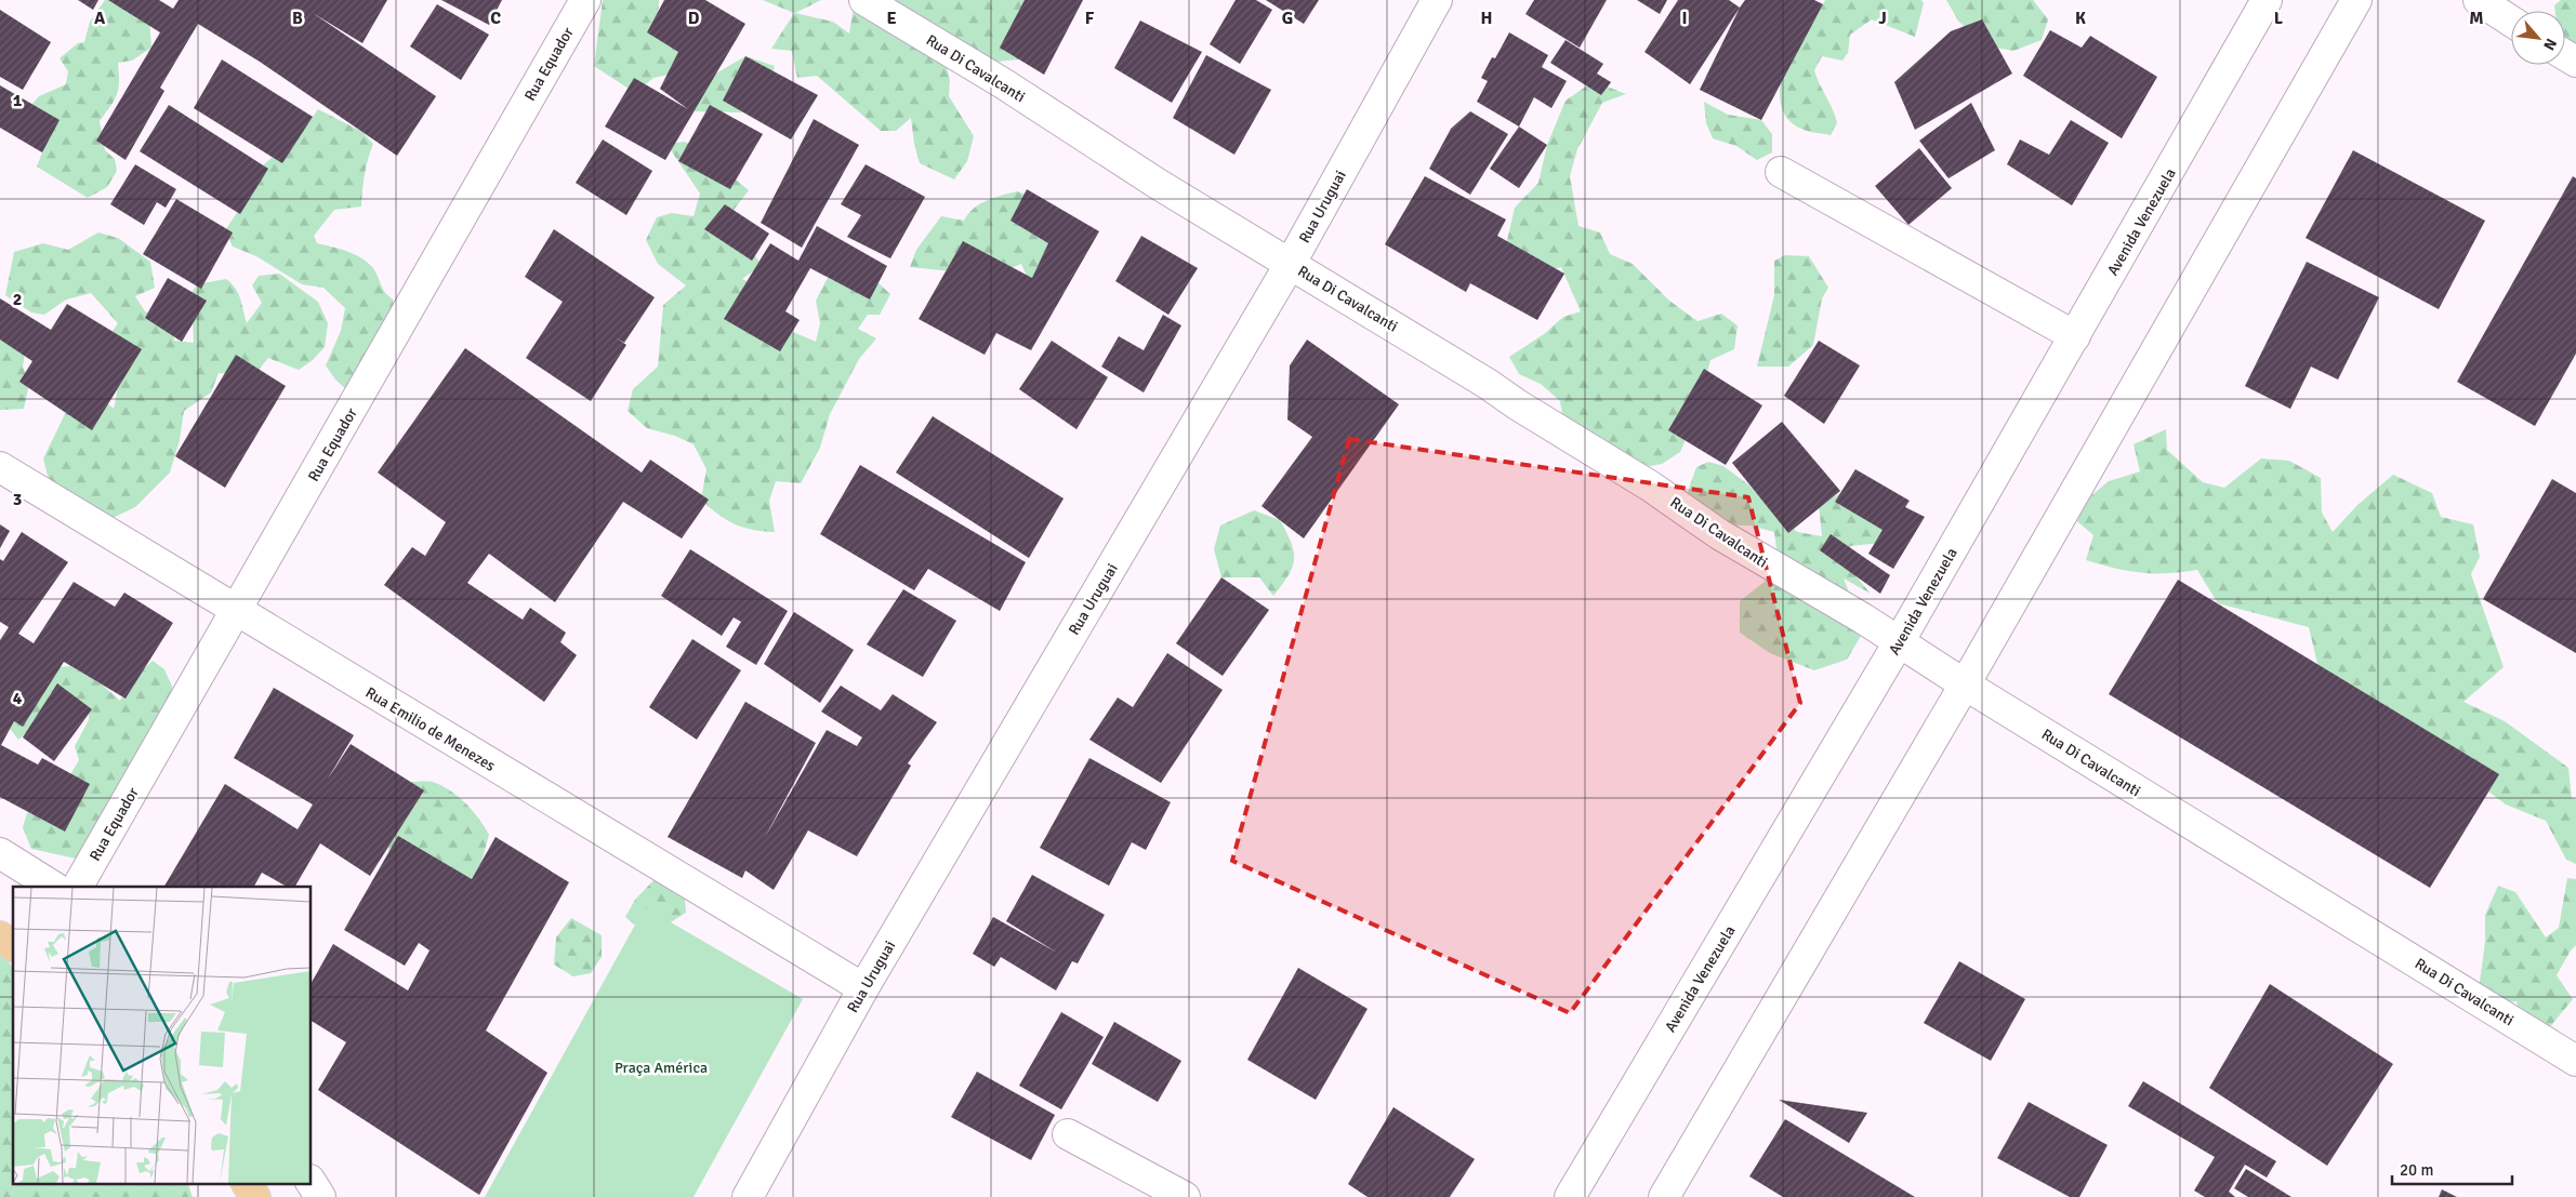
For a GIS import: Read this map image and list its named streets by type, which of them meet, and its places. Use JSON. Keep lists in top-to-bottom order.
{
  "streets": {
    "street": [
      "Rua Equador",
      "Rua Di Cavalcanti",
      "Rua Uruguai",
      "Avenida Venezuela",
      "Rua Emilio de Menezes"
    ]
  },
  "crossings": [
    ["Rua Equador", "Rua Emilio de Menezes"],
    ["Rua Di Cavalcanti", "Rua Uruguai"],
    ["Rua Di Cavalcanti", "Avenida Venezuela"],
    ["Rua Uruguai", "Rua Emilio de Menezes"]
  ],
  "parks": ["Praça América"],
  "scale_bar": "20 m",
  "north": "bottom right",
  "grid": {
    "columns": [
      "A",
      "B",
      "C",
      "D",
      "E",
      "F",
      "G",
      "H",
      "I",
      "J",
      "K",
      "L",
      "M"
    ],
    "rows": [
      "1",
      "2",
      "3",
      "4"
    ]
  }
}
